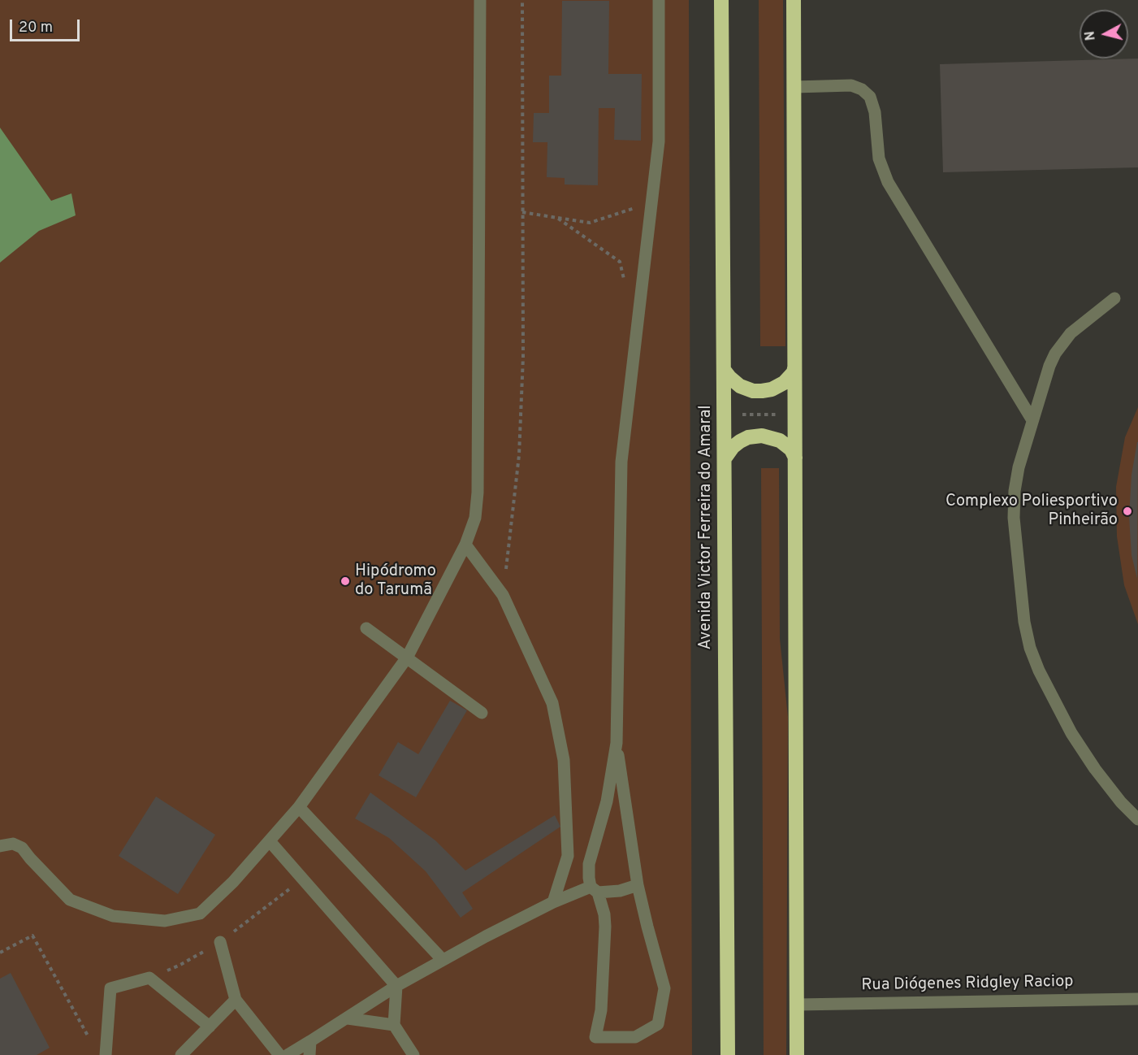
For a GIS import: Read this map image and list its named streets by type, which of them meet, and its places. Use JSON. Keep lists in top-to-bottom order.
{
  "streets": {
    "highway": ["Avenida Victor Ferreira do Amaral"],
    "street": ["Rua Diógenes Ridgley Raciop"]
  },
  "places": ["Complexo Poliesportivo Pinheirão", "Hipódromo do Tarumã"],
  "scale_bar": "20 m",
  "north": "left"
}
